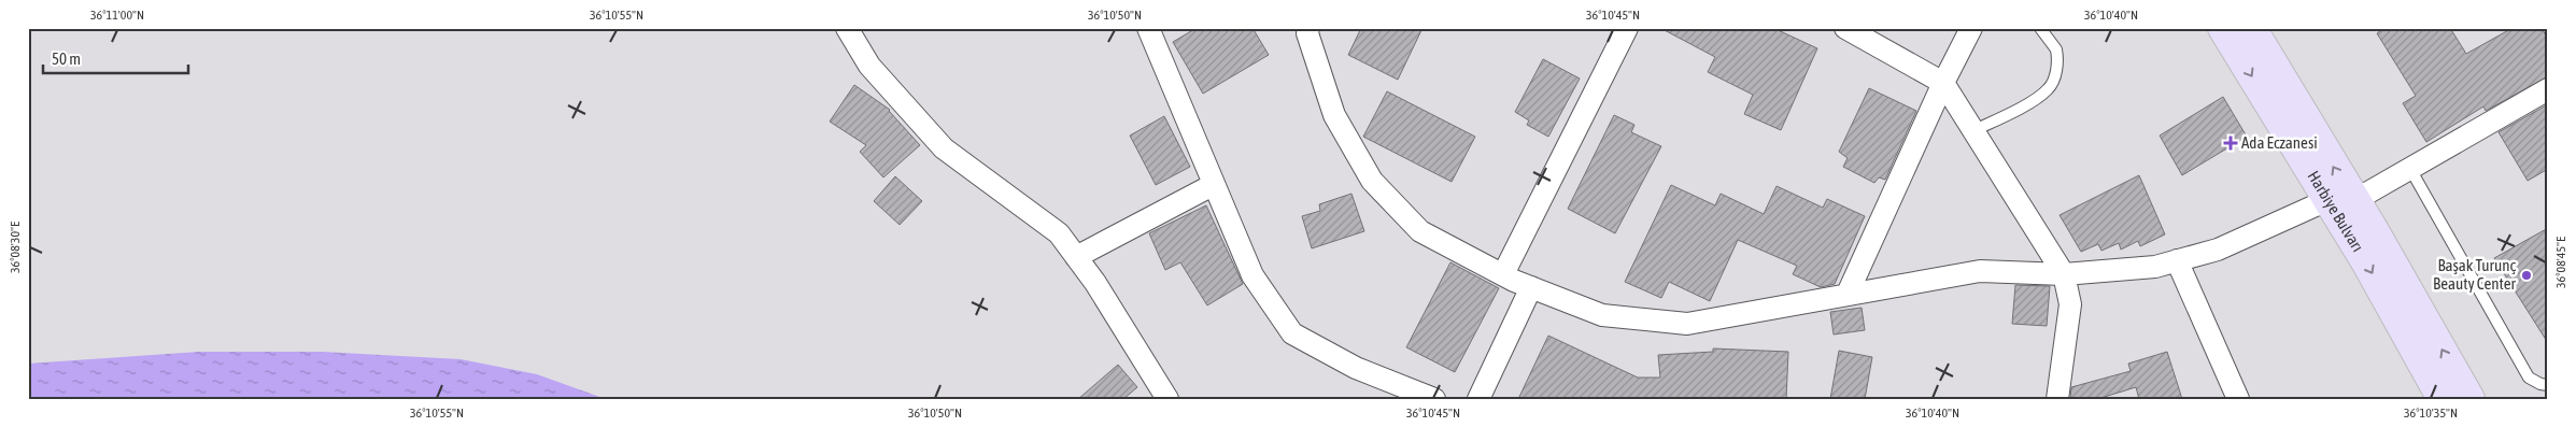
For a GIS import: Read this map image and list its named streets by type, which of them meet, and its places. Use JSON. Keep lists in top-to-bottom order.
{
  "streets": {
    "main road": ["Harbiye Bulvarı"]
  },
  "places": {
    "health": ["Ada Eczanesi"],
    "other": ["Başak Turunç Beauty Center"]
  },
  "scale_bar": "50 m",
  "coordinates": [
    "36°11'00\"N",
    "36°10'55\"N",
    "36°10'50\"N",
    "36°10'45\"N",
    "36°10'40\"N",
    "36°08'30\"E",
    "36°08'45\"E",
    "36°10'35\"N"
  ]
}
